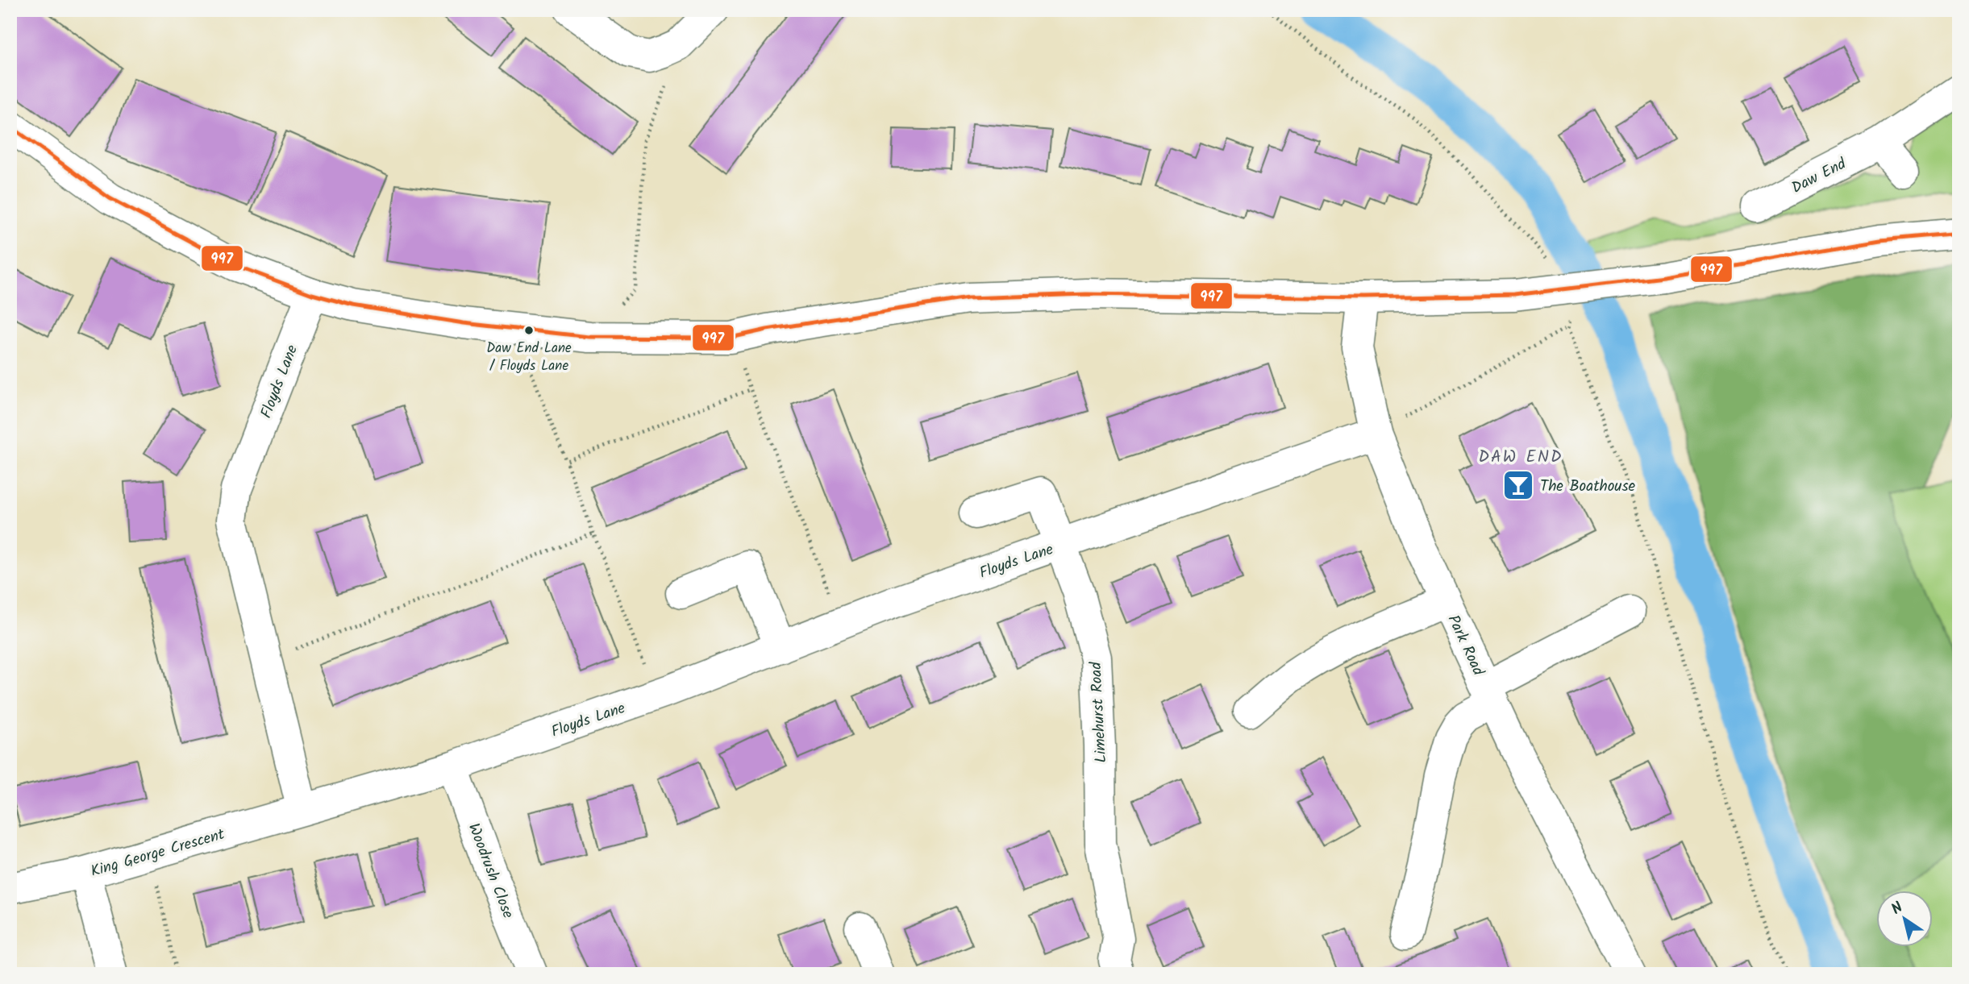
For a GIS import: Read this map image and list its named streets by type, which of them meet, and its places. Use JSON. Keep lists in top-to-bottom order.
{
  "streets": {
    "street": [
      "Daw End",
      "Floyds Lane",
      "Park Road",
      "Limehurst Road",
      "King George Crescent",
      "Woodrush Close"
    ]
  },
  "crossings": [
    ["Floyds Lane", "Park Road"],
    ["Floyds Lane", "Limehurst Road"],
    ["Floyds Lane", "King George Crescent"],
    ["Floyds Lane", "Woodrush Close"]
  ],
  "districts": ["DAW END"],
  "places": {
    "other": ["Daw End Lane / Floyds Lane"],
    "bar": ["The Boathouse"]
  },
  "lines": ["transit line 997"],
  "north": "top left"
}
